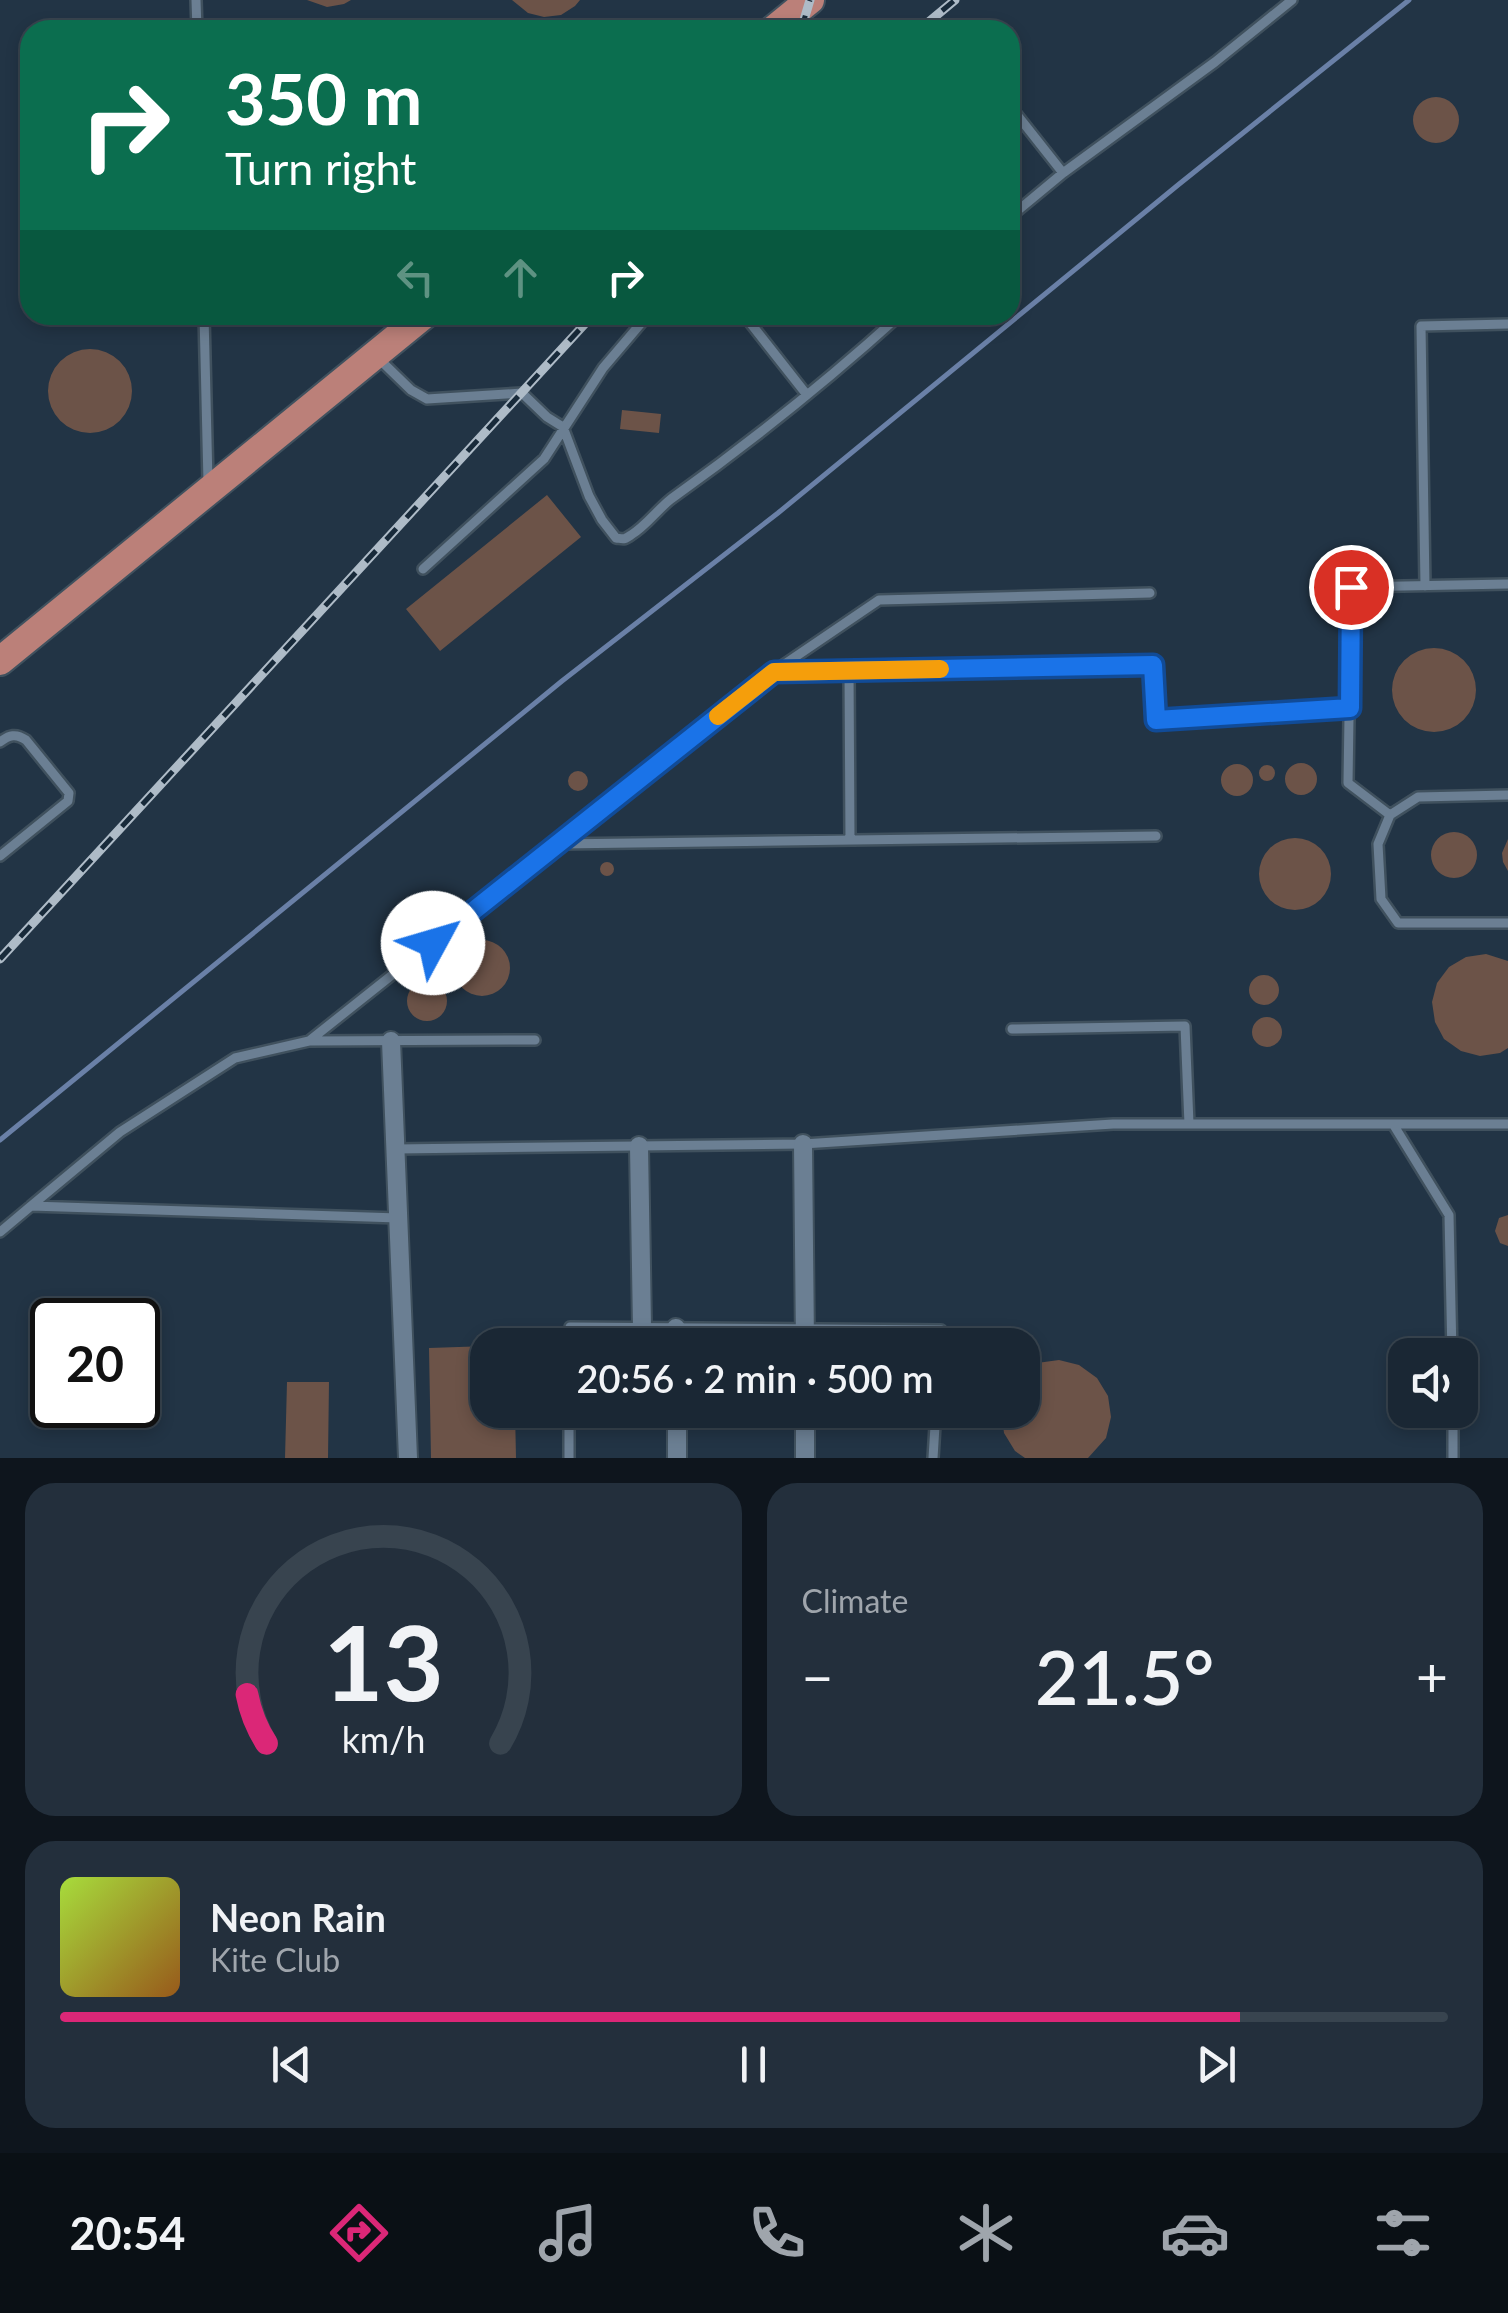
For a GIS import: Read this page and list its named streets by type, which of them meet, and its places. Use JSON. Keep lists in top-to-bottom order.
{
  "page": {
    "turn": ["350 m", "Turn right"],
    "limit": "20",
    "trip": "20:56 · 2 min · 500 m",
    "tile": "Climate",
    "heat": ["−", "21.5°", "+"],
    "song": ["Neon Rain", "Kite Club"],
    "tabs": "20:54",
    "gauge": ["13", "km/h"]
  }
}
